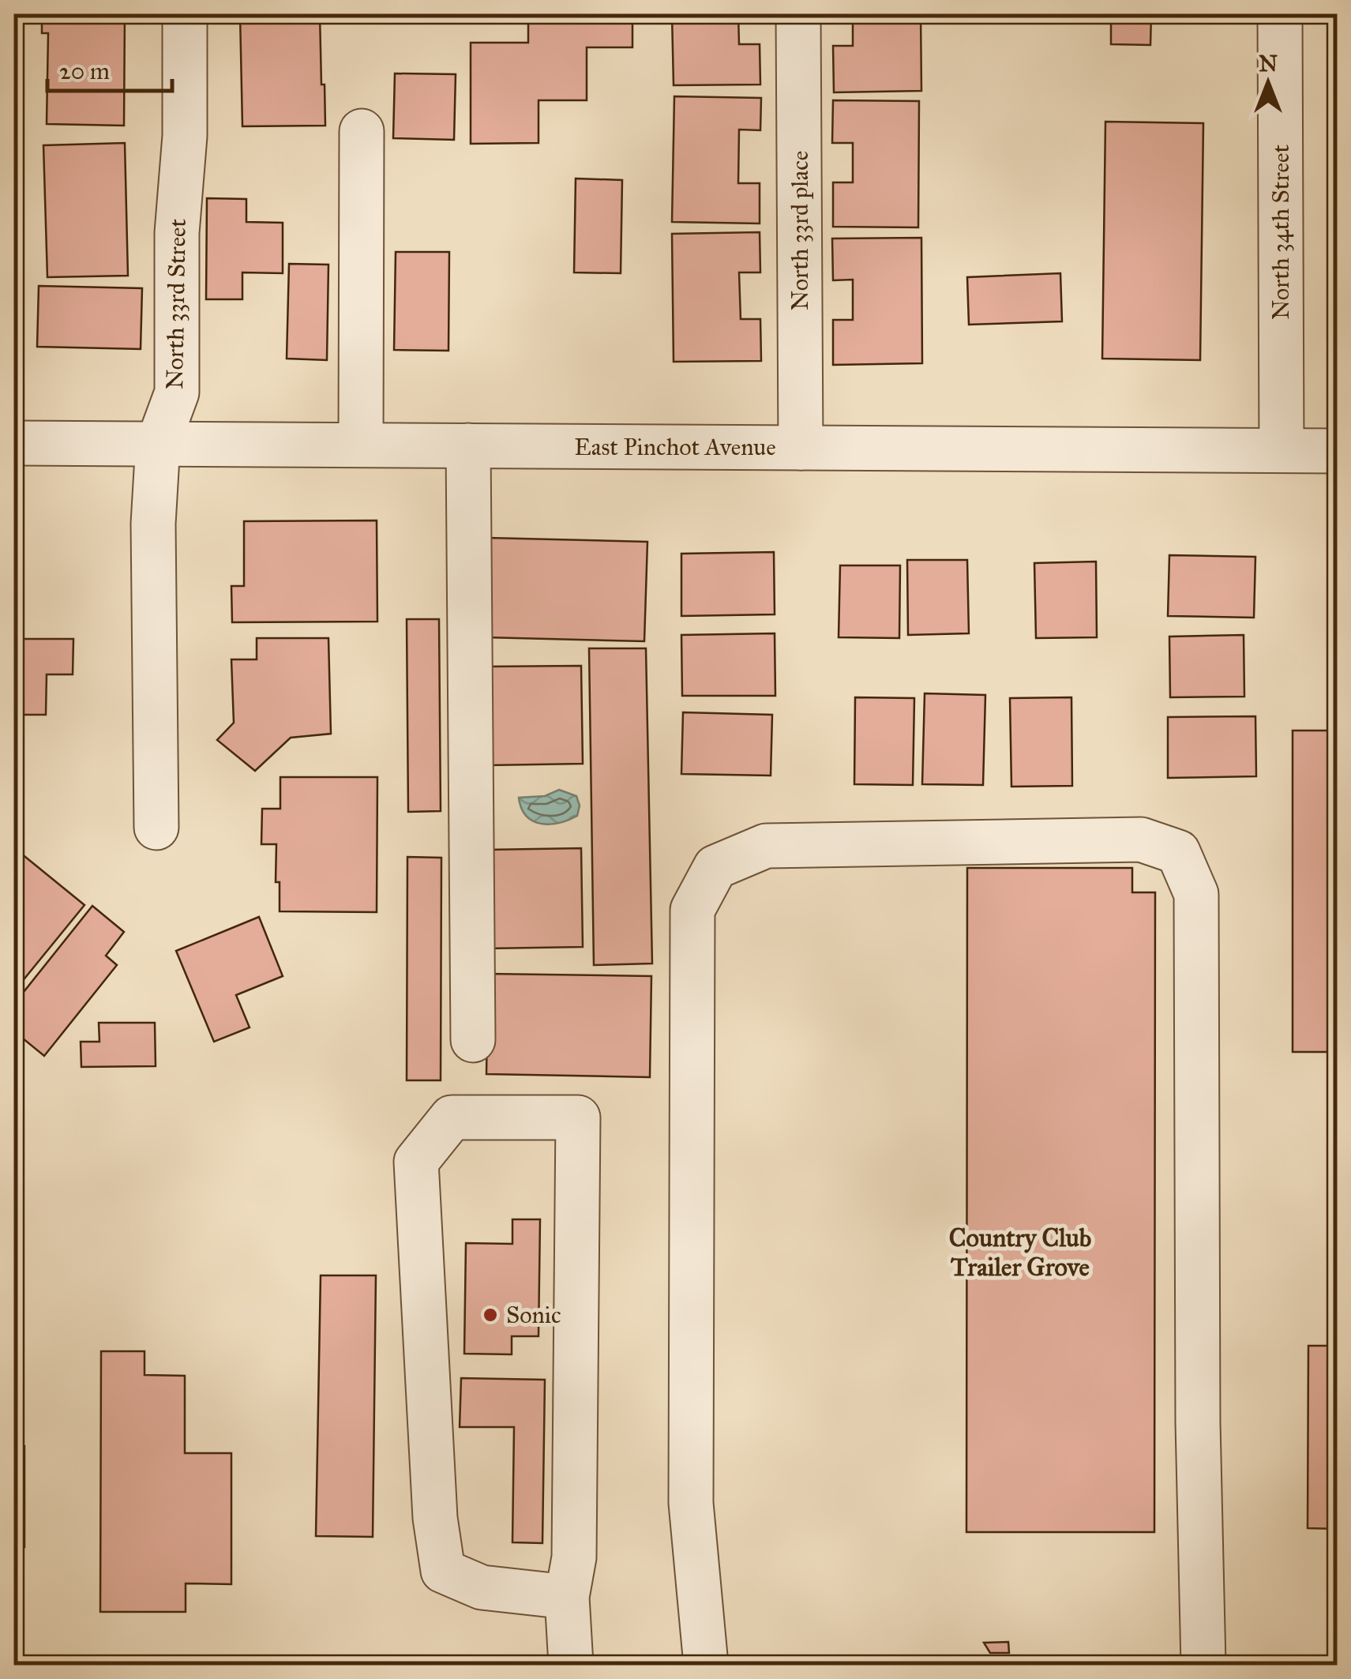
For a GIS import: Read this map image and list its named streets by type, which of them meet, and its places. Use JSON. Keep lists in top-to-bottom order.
{
  "streets": {
    "street": [
      "North 33rd place",
      "North 34th Street",
      "North 33rd Street",
      "East Pinchot Avenue"
    ]
  },
  "crossings": [
    ["North 33rd place", "East Pinchot Avenue"],
    ["North 34th Street", "East Pinchot Avenue"],
    ["North 33rd Street", "East Pinchot Avenue"]
  ],
  "districts": ["Country Club Trailer Grove"],
  "places": ["Sonic"],
  "scale_bar": "20 m",
  "north": "top"
}
